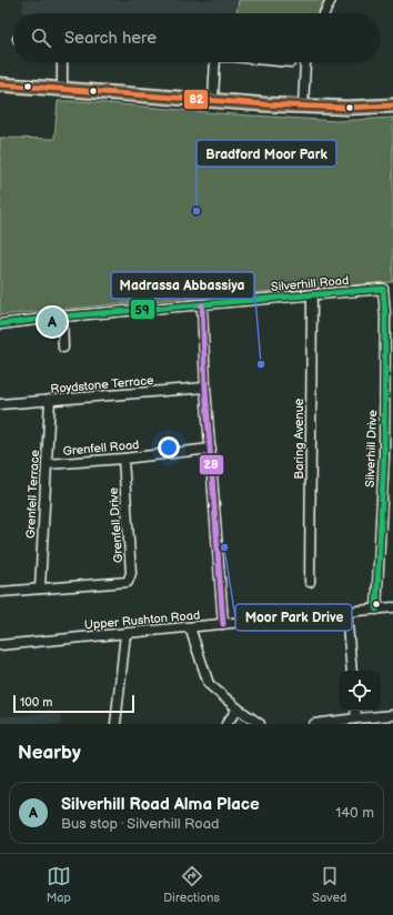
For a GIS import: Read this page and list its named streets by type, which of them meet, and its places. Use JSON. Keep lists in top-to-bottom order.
{
  "streets": {
    "street": [
      "Silverhill Road",
      "Roydstone Terrace",
      "Baring Avenue",
      "Grenfell Road",
      "Silverhill Drive",
      "Grenfell Terrace",
      "Grenfell Drive",
      "Upper Rushton Road"
    ]
  },
  "crossings": [
    ["Silverhill Road", "Baring Avenue"],
    ["Silverhill Road", "Silverhill Drive"],
    ["Roydstone Terrace", "Grenfell Terrace"],
    ["Grenfell Road", "Grenfell Terrace"],
    ["Grenfell Road", "Grenfell Drive"],
    ["Silverhill Drive", "Upper Rushton Road"],
    ["Grenfell Terrace", "Grenfell Drive"]
  ],
  "places": ["Bradford Moor Park", "Madrassa Abbassiya", "Moor Park Drive"],
  "lines": ["transit line 82", "transit line 59", "transit line 28"],
  "scale_bar": "100 m",
  "page": {
    "search": "Search here",
    "pins": "A",
    "scale": "100 m",
    "heading": "Nearby",
    "list": [
      {
        "mark": "A",
        "name": "Silverhill Road Alma Place",
        "note": "Bus stop · Silverhill Road",
        "value": "140 m"
      }
    ],
    "nav": ["Map", "Directions", "Saved"]
  }
}
